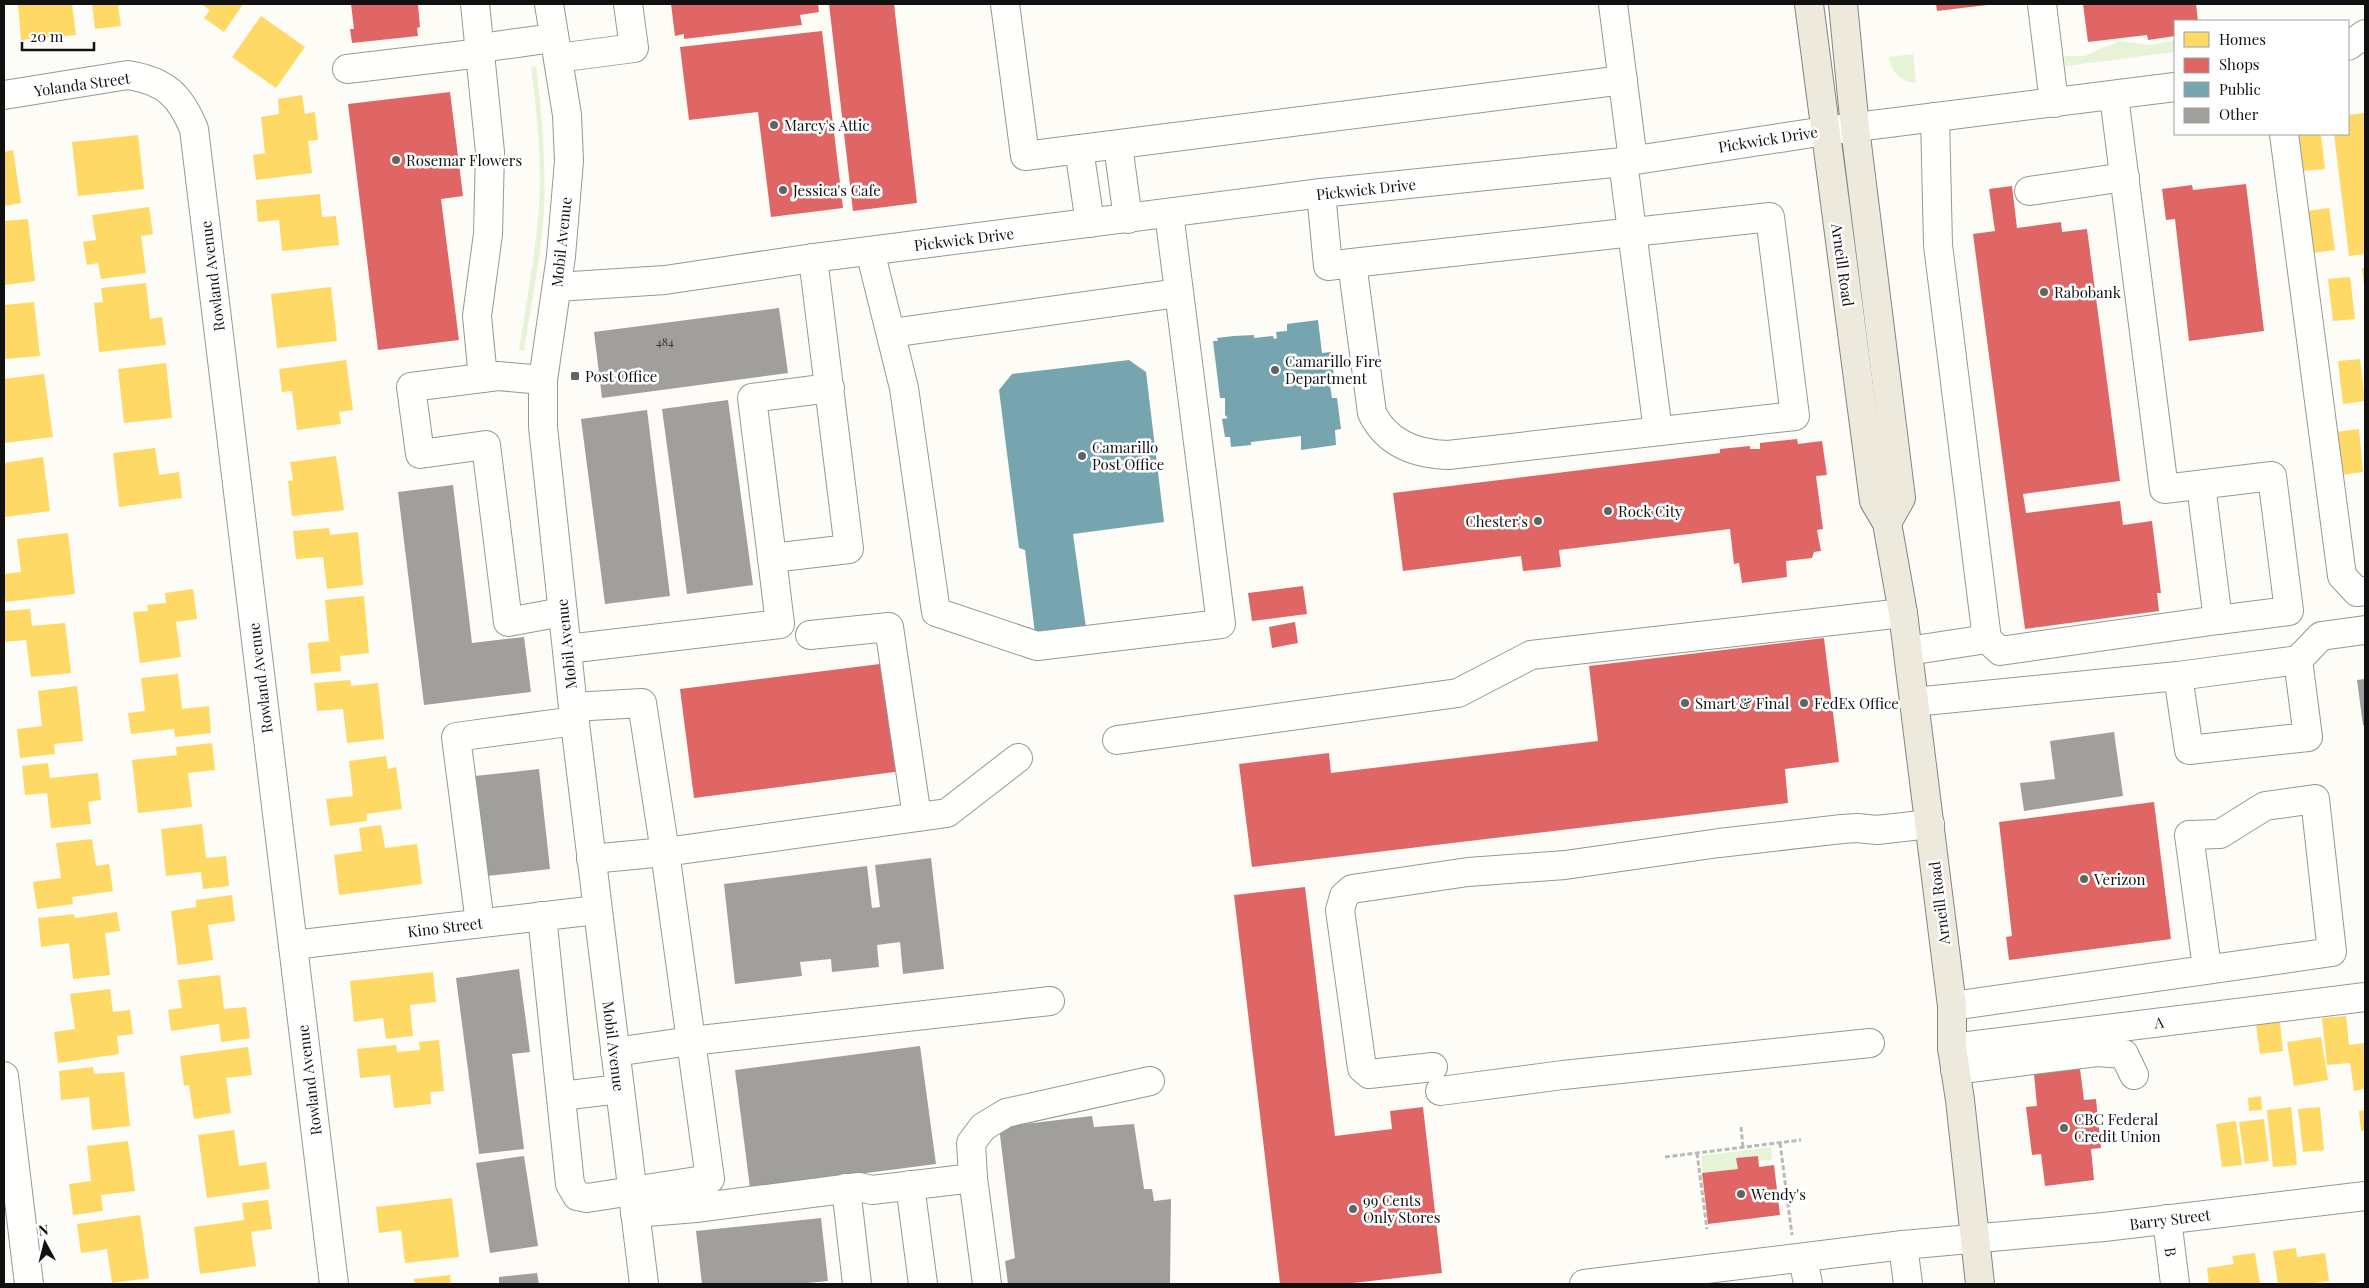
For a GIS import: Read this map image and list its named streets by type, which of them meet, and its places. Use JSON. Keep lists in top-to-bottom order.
{
  "streets": {
    "main road": ["Arneill Road"],
    "street": [
      "Yolanda Street",
      "Pickwick Drive",
      "Mobil Avenue",
      "Rowland Avenue",
      "Kino Street",
      "A",
      "Barry Street",
      "B"
    ]
  },
  "crossings": [
    ["Yolanda Street", "Rowland Avenue"],
    ["Pickwick Drive", "Mobil Avenue"],
    ["Pickwick Drive", "Arneill Road"],
    ["Mobil Avenue", "Kino Street"],
    ["Arneill Road", "A"],
    ["Arneill Road", "Barry Street"],
    ["Rowland Avenue", "Kino Street"],
    ["Barry Street", "B"]
  ],
  "places": {
    "other": [
      "Marcy's Attic",
      "Rosemar Flowers",
      "Jessica's Cafe",
      "Rabobank",
      "Camarillo Fire Department",
      "Camarillo Post Office",
      "Rock City",
      "Chester's",
      "Smart & Final",
      "FedEx Office",
      "Verizon",
      "CBC Federal Credit Union",
      "Wendy's",
      "99 Cents Only Stores"
    ],
    "transit": ["Post Office"]
  },
  "house_numbers": ["484"],
  "legend": [
    "Homes",
    "Shops",
    "Public",
    "Other"
  ],
  "scale_bar": "20 m",
  "north": "top"
}
